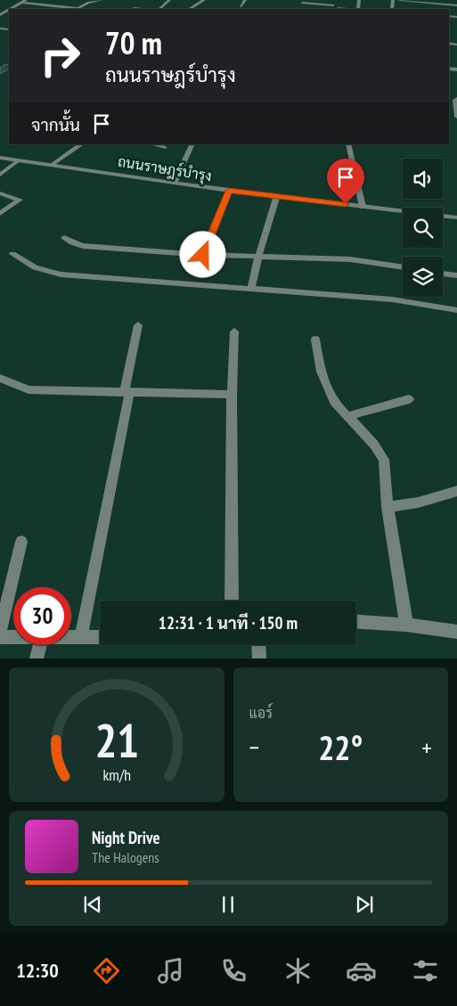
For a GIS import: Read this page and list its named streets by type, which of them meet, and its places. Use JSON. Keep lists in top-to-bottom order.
{
  "streets": {
    "street": ["ถนนราษฎร์บำรุง"]
  },
  "page": {
    "turn": ["70 m", "ถนนราษฎร์บำรุง"],
    "then": "จากนั้น",
    "limit": "30",
    "trip": "12:31 · 1 นาที · 150 m",
    "tile": "แอร์",
    "heat": ["−", "22°", "+"],
    "song": ["Night Drive", "The Halogens"],
    "tabs": "12:30",
    "gauge": ["21", "km/h"]
  }
}
